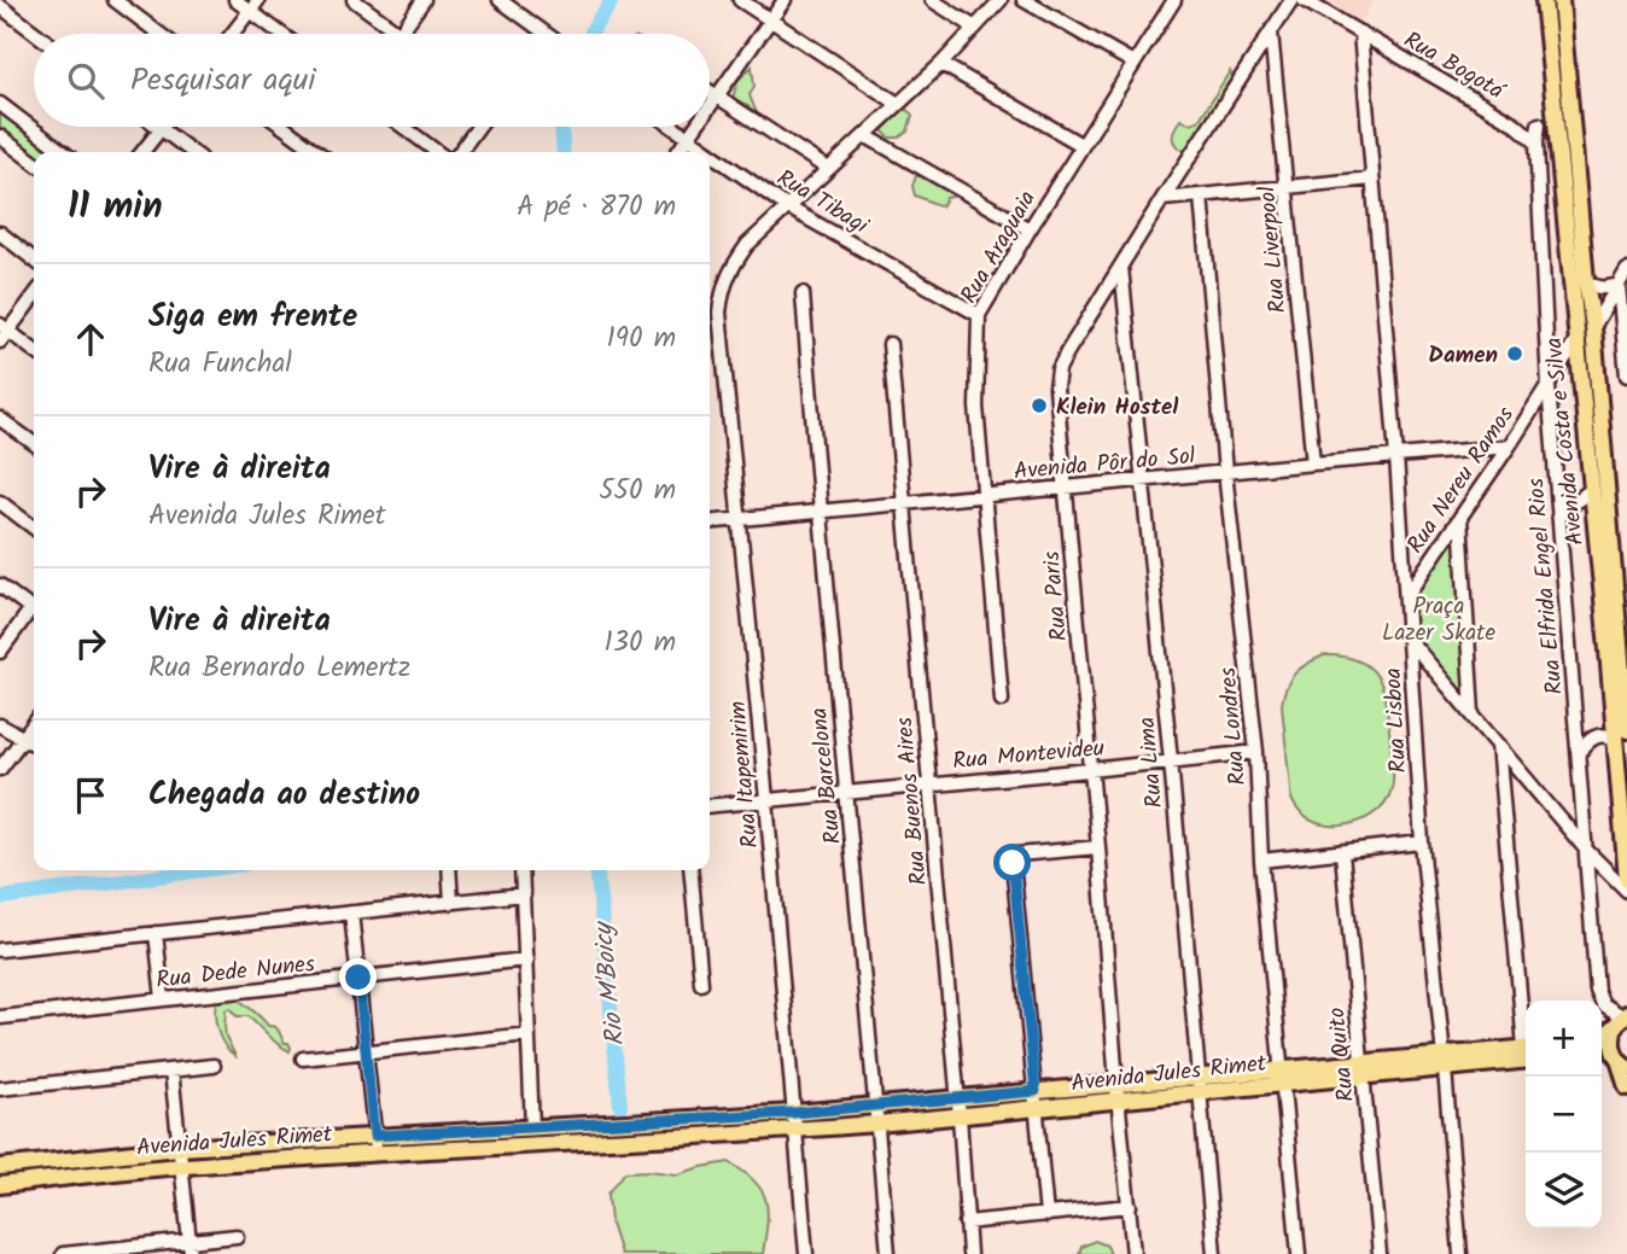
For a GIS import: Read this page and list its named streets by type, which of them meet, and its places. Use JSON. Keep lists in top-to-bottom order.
{
  "streets": {
    "main road": ["Avenida Costa e Silva", "Avenida Jules Rimet"],
    "street": [
      "Rua Bogotá",
      "Rua Tibagi",
      "Rua Araguaia",
      "Rua Liverpool",
      "Avenida Pôr do Sol",
      "Rua Nereu Ramos",
      "Rua Elfrida Engel Rios",
      "Rua Paris",
      "Rua Lisboa",
      "Rua Londres",
      "Rua Montevideu",
      "Rua Lima",
      "Rua Itapemirim",
      "Rua Barcelona",
      "Rua Buenos Aires",
      "Rua Dede Nunes",
      "Rua Quito"
    ]
  },
  "crossings": [
    ["Rua Bogotá", "Rua Elfrida Engel Rios"],
    ["Rua Bogotá", "Rua Lisboa"],
    ["Rua Tibagi", "Rua Araguaia"],
    ["Rua Tibagi", "Rua Itapemirim"],
    ["Rua Araguaia", "Avenida Pôr do Sol"],
    ["Rua Liverpool", "Avenida Pôr do Sol"],
    ["Rua Liverpool", "Rua Paris"],
    ["Avenida Costa e Silva", "Rua Nereu Ramos"],
    ["Avenida Costa e Silva", "Rua Elfrida Engel Rios"],
    ["Avenida Pôr do Sol", "Rua Nereu Ramos"],
    ["Avenida Pôr do Sol", "Rua Paris"],
    ["Avenida Pôr do Sol", "Rua Lisboa"],
    ["Avenida Pôr do Sol", "Rua Londres"],
    ["Avenida Pôr do Sol", "Rua Lima"],
    ["Avenida Pôr do Sol", "Rua Itapemirim"],
    ["Avenida Pôr do Sol", "Rua Barcelona"],
    ["Avenida Pôr do Sol", "Rua Buenos Aires"],
    ["Rua Nereu Ramos", "Rua Elfrida Engel Rios"],
    ["Rua Nereu Ramos", "Rua Lisboa"],
    ["Rua Paris", "Rua Montevideu"],
    ["Rua Paris", "Rua Lima"],
    ["Rua Paris", "Avenida Jules Rimet"],
    ["Rua Lisboa", "Avenida Jules Rimet"],
    ["Rua Londres", "Rua Montevideu"],
    ["Rua Londres", "Avenida Jules Rimet"],
    ["Rua Montevideu", "Rua Lima"],
    ["Rua Montevideu", "Rua Itapemirim"],
    ["Rua Montevideu", "Rua Barcelona"],
    ["Rua Montevideu", "Rua Buenos Aires"],
    ["Rua Lima", "Avenida Jules Rimet"],
    ["Rua Itapemirim", "Avenida Jules Rimet"],
    ["Rua Barcelona", "Avenida Jules Rimet"],
    ["Rua Buenos Aires", "Avenida Jules Rimet"],
    ["Rua Quito", "Avenida Jules Rimet"]
  ],
  "water": ["Rio M'Boicy"],
  "parks": ["Praça Lazer Skate"],
  "places": ["Damen", "Klein Hostel"],
  "page": {
    "search": "Pesquisar aqui",
    "heading": ["11 min", "A pé · 870 m"],
    "list": [
      ["Siga em frente", "Rua Funchal", "190 m"],
      ["Vire à direita", "Avenida Jules Rimet", "550 m"],
      ["Vire à direita", "Rua Bernardo Lemertz", "130 m"],
      "Chegada ao destino"
    ],
    "map_buttons": ["+", "−"]
  }
}
